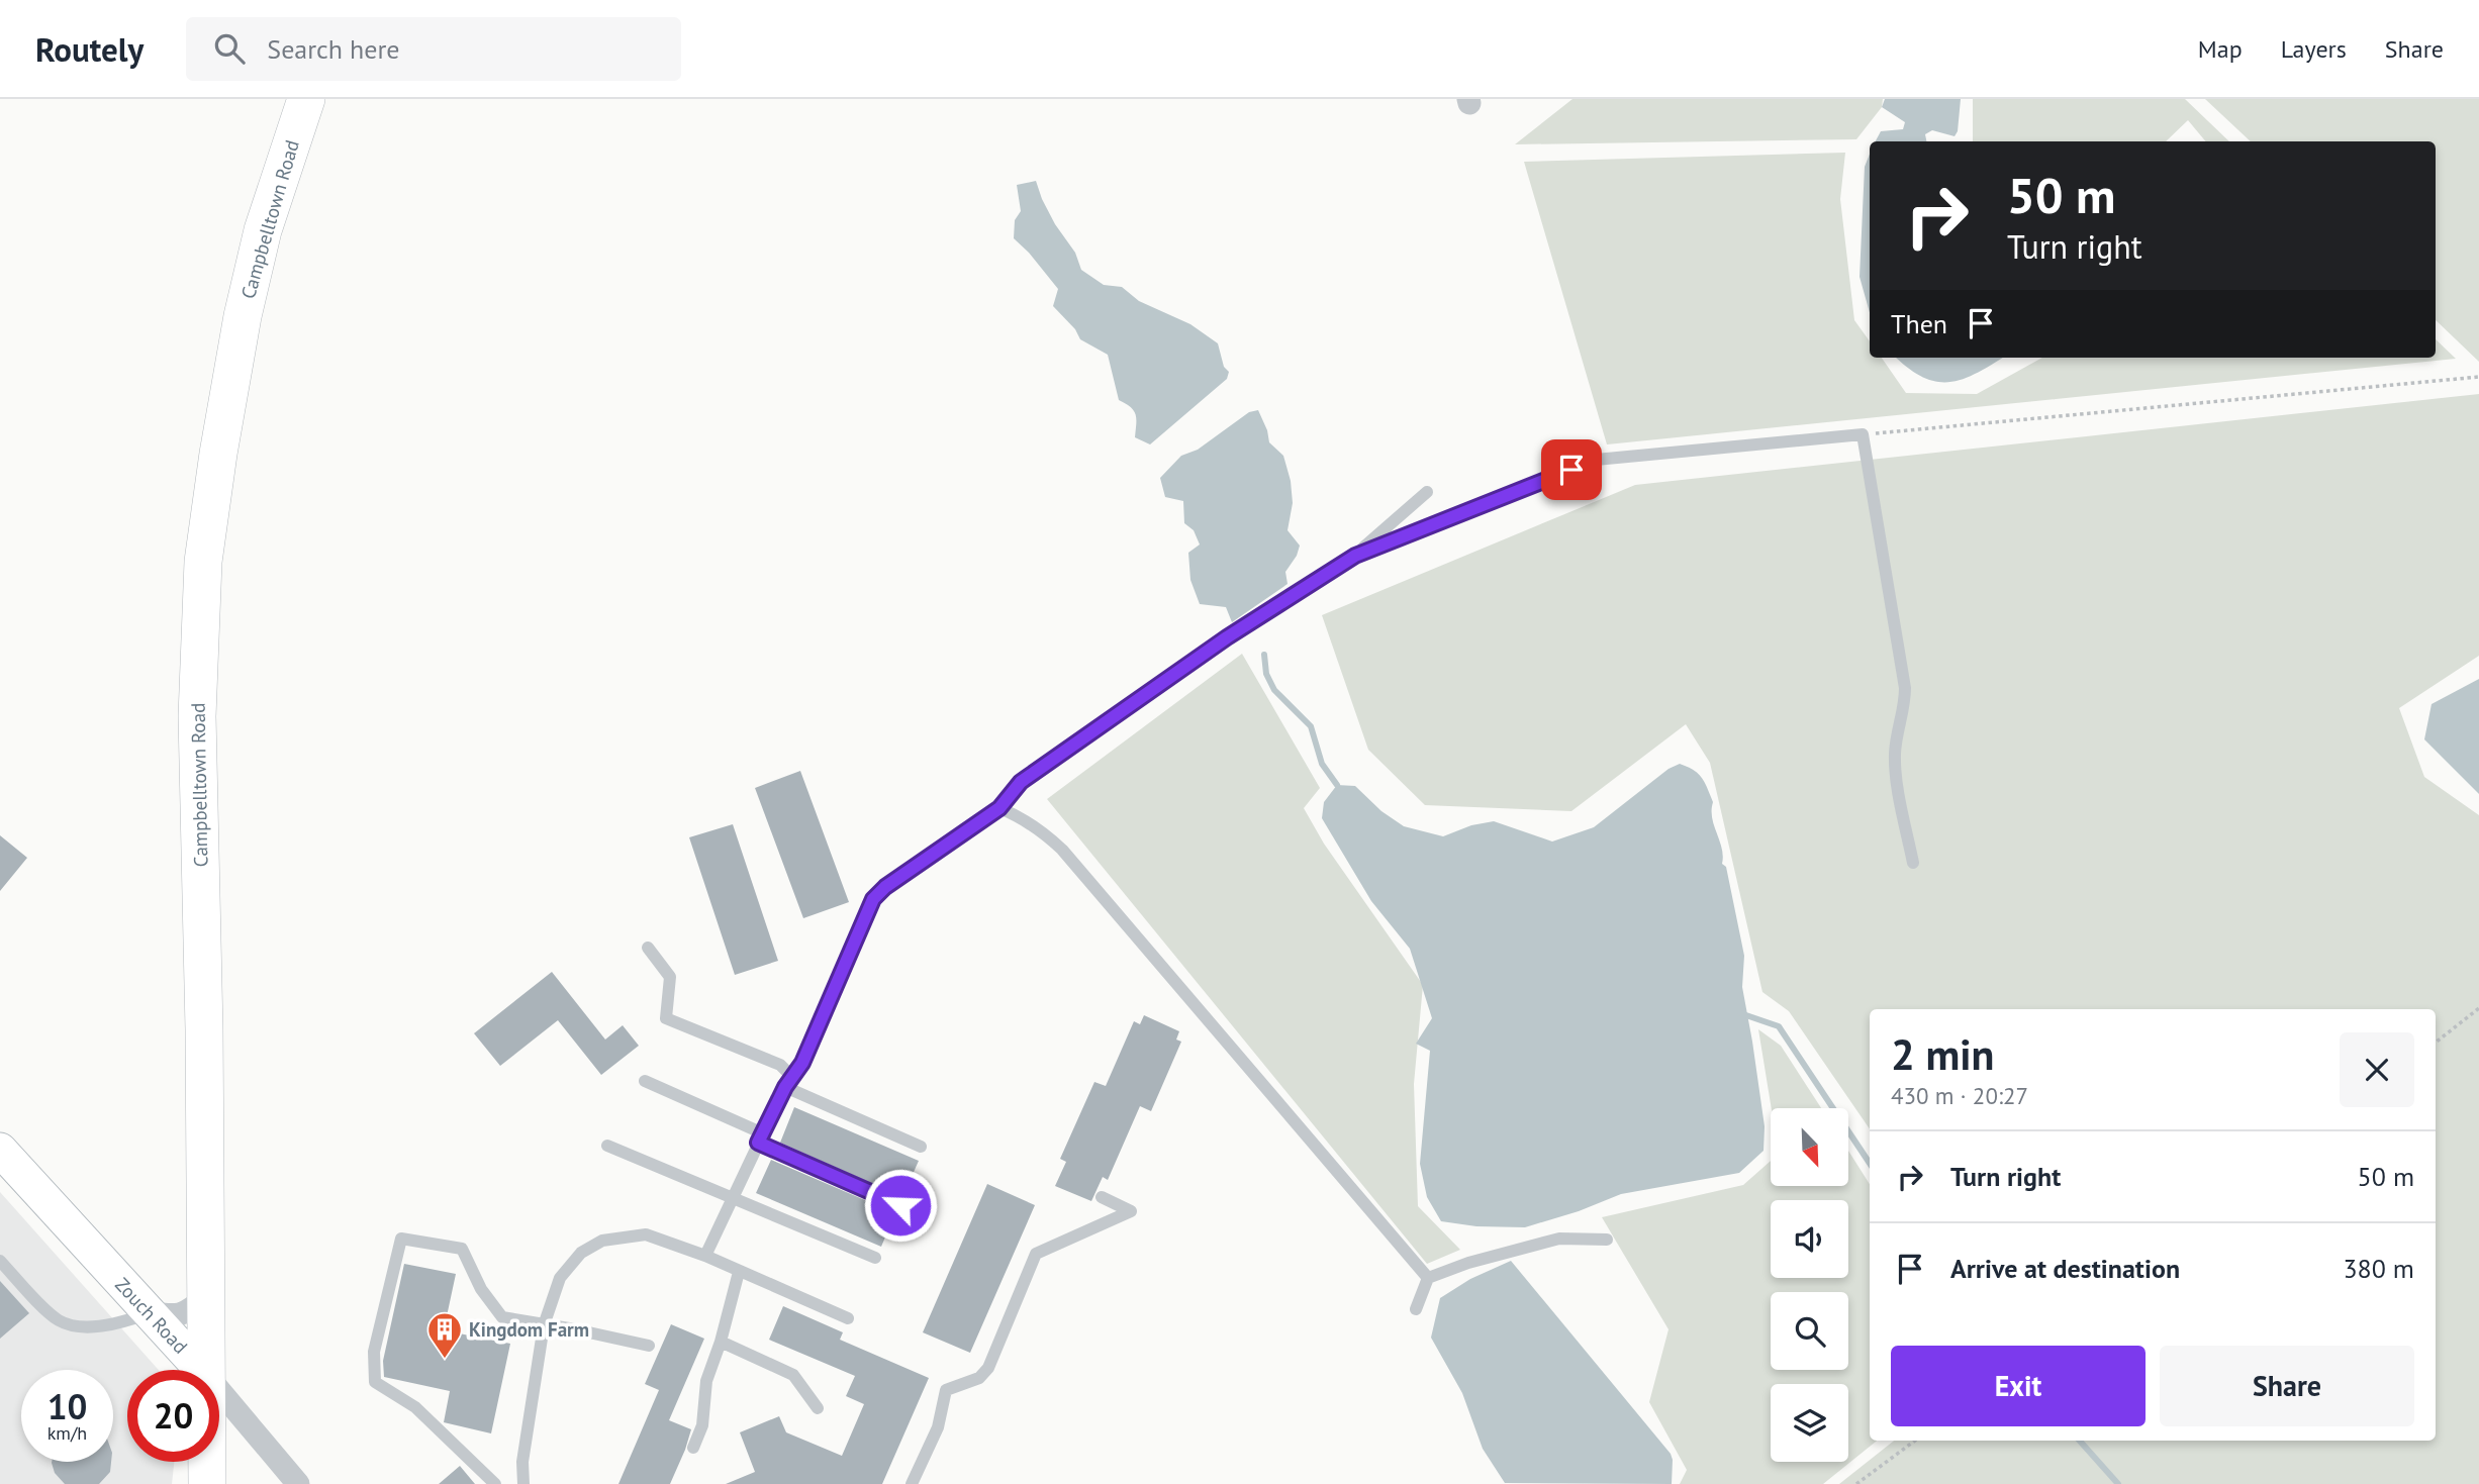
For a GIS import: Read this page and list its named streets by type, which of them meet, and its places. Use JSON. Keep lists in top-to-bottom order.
{
  "streets": {
    "main road": ["Campbelltown Road"],
    "street": ["Zouch Road"]
  },
  "places": {
    "building": ["Kingdom Farm"]
  },
  "north": "bottom right",
  "page": {
    "header": "Routely",
    "search": "Search here",
    "nav": ["Map", "Layers", "Share"],
    "turn": ["50 m", "Turn right"],
    "then": "Then",
    "heading": ["2 min", "430 m · 20:27"],
    "list": [
      {
        "name": "Turn right",
        "value": "50 m"
      },
      {
        "name": "Arrive at destination",
        "value": "380 m"
      }
    ],
    "buttons": ["Exit", "Share"],
    "speed": "10 km/h",
    "limit": "20"
  }
}
